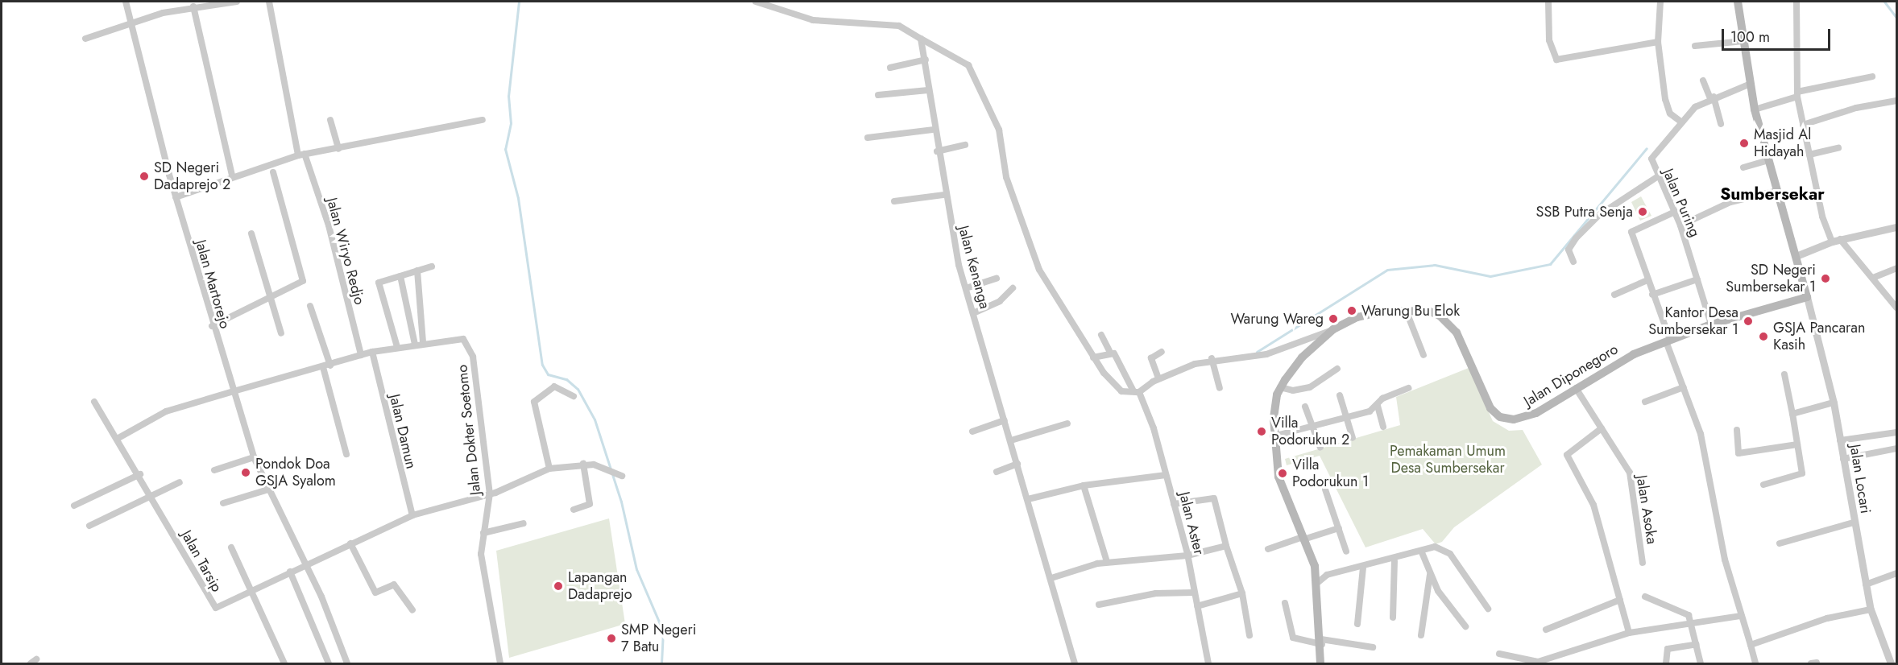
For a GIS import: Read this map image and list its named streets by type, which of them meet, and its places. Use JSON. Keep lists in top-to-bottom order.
{
  "streets": {
    "main road": ["Jalan Diponegoro"],
    "street": [
      "Jalan Puring",
      "Jalan Wiryo Redjo",
      "Jalan Kenanga",
      "Jalan Martorejo",
      "Jalan Dokter Soetomo",
      "Jalan Damun",
      "Jalan Locari",
      "Jalan Asoka",
      "Jalan Aster",
      "Jalan Tarsip"
    ]
  },
  "crossings": [
    ["Jalan Puring", "Jalan Diponegoro"],
    ["Jalan Martorejo", "Jalan Tarsip"],
    ["Jalan Diponegoro", "Jalan Locari"],
    ["Jalan Diponegoro", "Jalan Asoka"],
    ["Jalan Dokter Soetomo", "Jalan Tarsip"],
    ["Jalan Damun", "Jalan Tarsip"]
  ],
  "districts": ["Sumbersekar"],
  "parks": ["Pemakaman Umum Desa Sumbersekar"],
  "places": [
    "Masjid Al Hidayah",
    "SD Negeri Dadaprejo 2",
    "SSB Putra Senja",
    "SD Negeri Sumbersekar 1",
    "Warung Bu Elok",
    "Warung Wareg",
    "Kantor Desa Sumbersekar 1",
    "GSJA Pancaran Kasih",
    "Villa Podorukun 2",
    "Pondok Doa GSJA Syalom",
    "Villa Podorukun 1",
    "Lapangan Dadaprejo",
    "SMP Negeri 7 Batu"
  ],
  "scale_bar": "100 m"
}
